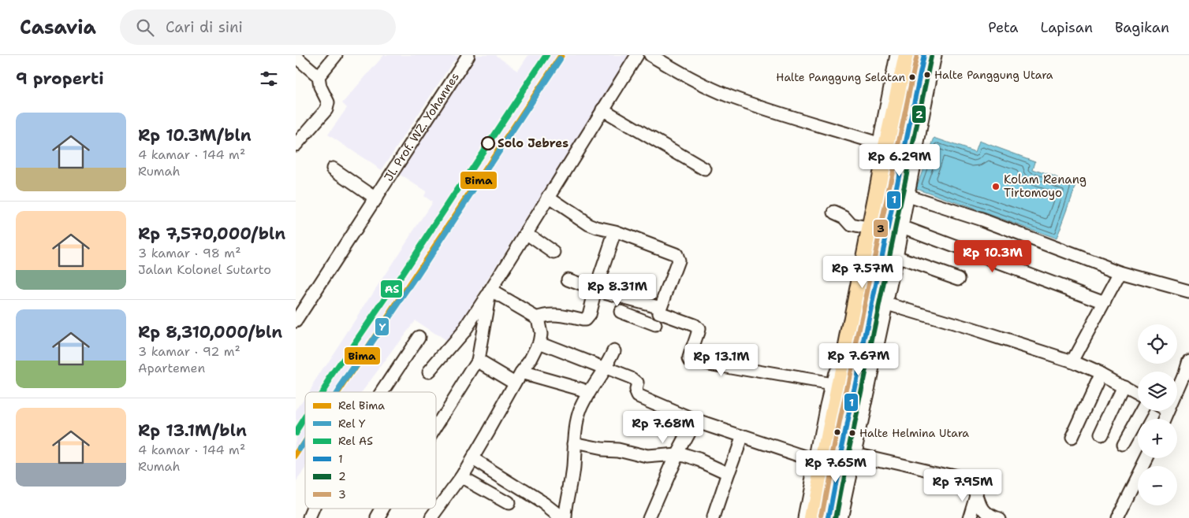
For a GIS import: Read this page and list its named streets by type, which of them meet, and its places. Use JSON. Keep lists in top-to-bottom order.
{
  "streets": {
    "street": ["Jl. Prof. WZ. Yohannes"]
  },
  "places": [
    "Halte Panggung Utara",
    "Halte Panggung Selatan",
    "Solo Jebres",
    "Kolam Renang Tirtomoyo",
    "Halte Helmina Utara"
  ],
  "lines": [
    "rail line Bima",
    "rail line AS",
    "transit line 1",
    "transit line 3",
    "transit line 2",
    "rail line Y"
  ],
  "legend": [
    "Rel Bima",
    "Rel Y",
    "Rel AS",
    "1",
    "2",
    "3"
  ],
  "page": {
    "header": "Casavia",
    "search": "Cari di sini",
    "nav": ["Peta", "Lapisan", "Bagikan"],
    "heading": "9 properti",
    "list": [
      {
        "name": "Rp 10.3M/bln",
        "note": "4 kamar · 144 m² · Rumah"
      },
      {
        "name": "Rp 7,570,000/bln",
        "note": "3 kamar · 98 m² · Jalan Kolonel Sutarto"
      },
      {
        "name": "Rp 8,310,000/bln",
        "note": "3 kamar · 92 m² · Apartemen"
      },
      {
        "name": "Rp 13.1M/bln",
        "note": "4 kamar · 144 m² · Rumah"
      }
    ],
    "price": [
      "Rp 6.29M",
      "Rp 10.3M",
      "Rp 7.57M",
      "Rp 8.31M",
      "Rp 7.67M",
      "Rp 13.1M",
      "Rp 7.68M",
      "Rp 7.65M",
      "Rp 7.95M"
    ],
    "map_buttons": ["+", "−"]
  }
}
